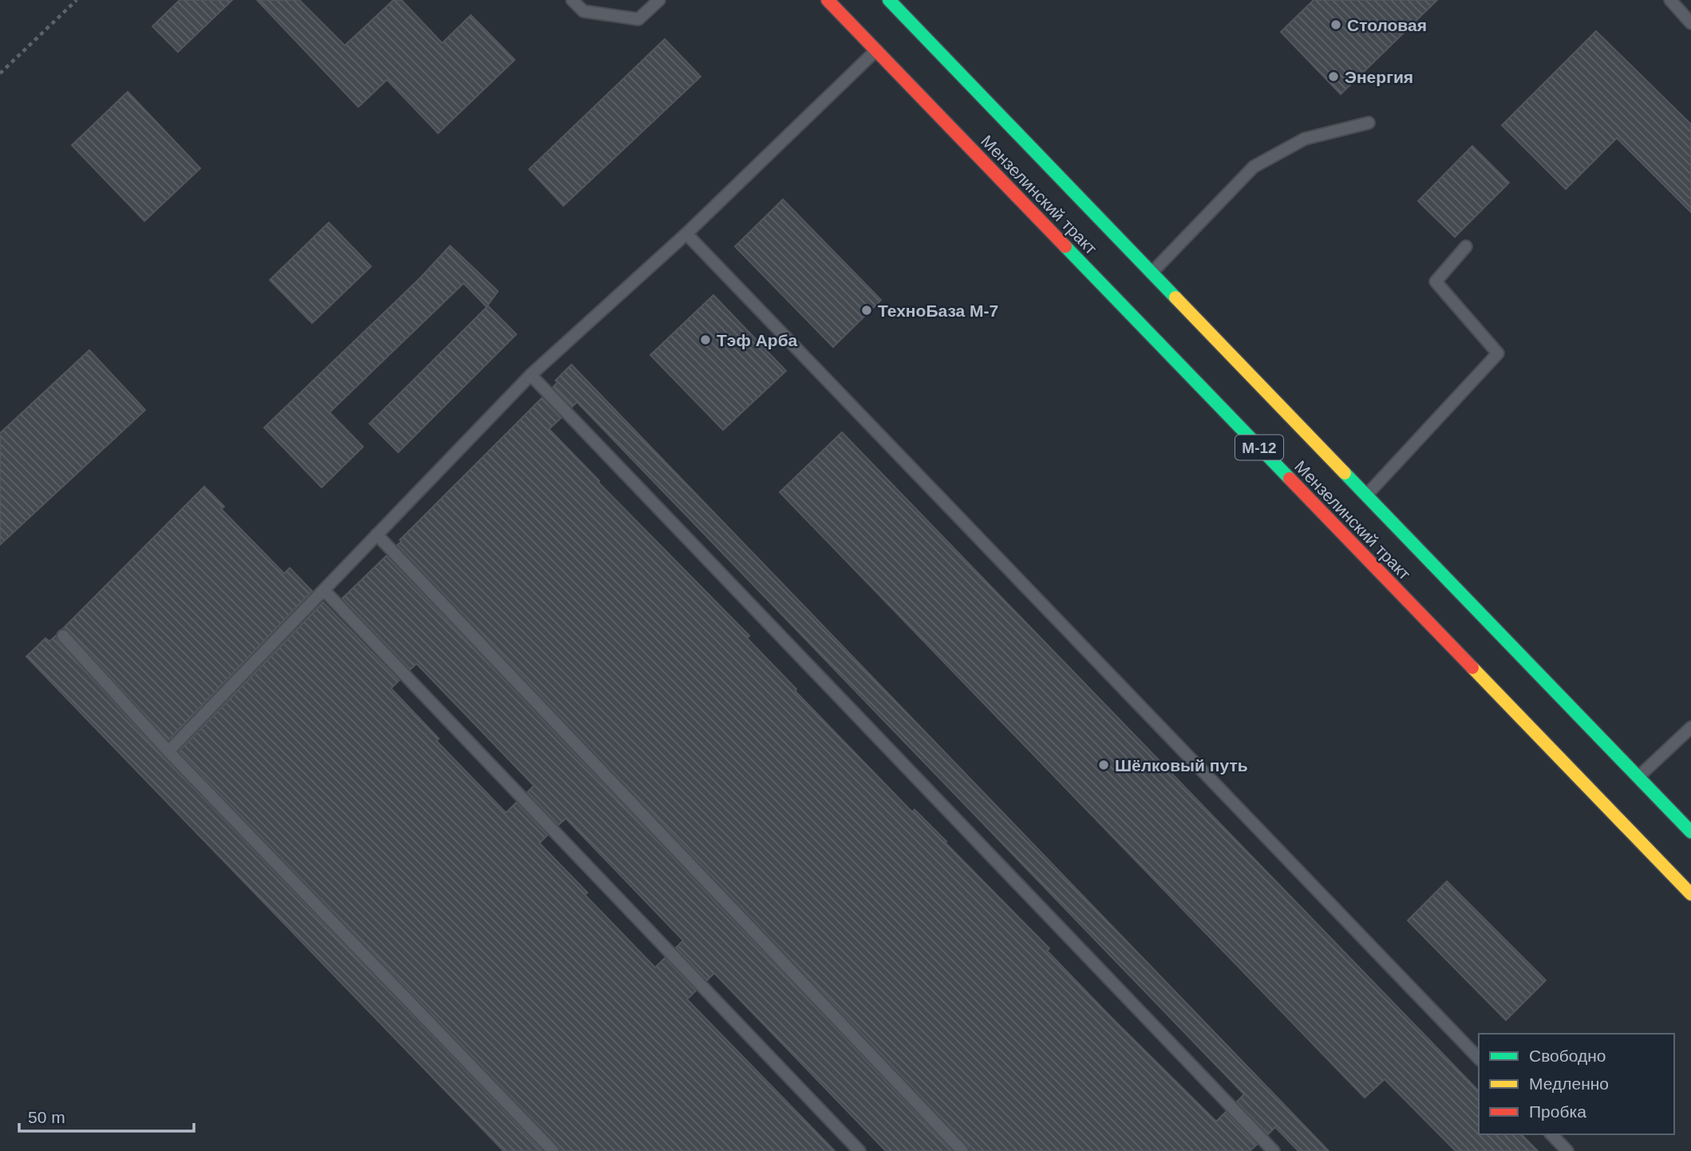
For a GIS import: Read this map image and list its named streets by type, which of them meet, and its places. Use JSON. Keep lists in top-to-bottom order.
{
  "streets": {
    "main road": ["Мензелинский тракт", "М-12"]
  },
  "places": [
    "Столовая",
    "Энергия",
    "ТехноБаза М-7",
    "Тэф Арба",
    "Шёлковый путь"
  ],
  "legend": ["Свободно", "Медленно", "Пробка"],
  "scale_bar": "50 m"
}
